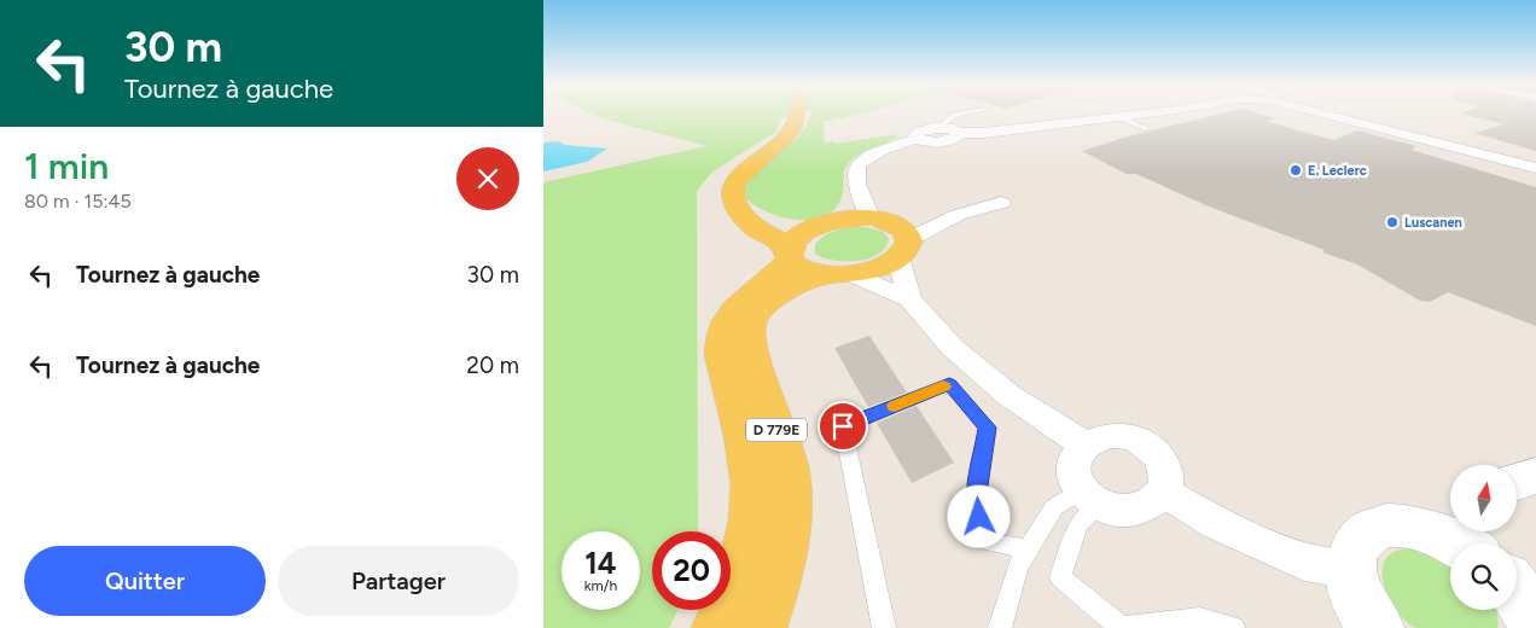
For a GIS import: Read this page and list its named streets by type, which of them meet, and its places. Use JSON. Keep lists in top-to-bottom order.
{
  "streets": {
    "main road": ["D 779E"]
  },
  "places": ["E. Leclerc", "Luscanen"],
  "north": "top",
  "page": {
    "turn": ["30 m", "Tournez à gauche"],
    "heading": ["1 min", "80 m · 15:45"],
    "list": [
      {
        "name": "Tournez à gauche",
        "value": "30 m"
      },
      {
        "name": "Tournez à gauche",
        "value": "20 m"
      }
    ],
    "speed": "14 km/h",
    "limit": "20",
    "buttons": ["Quitter", "Partager"]
  }
}
